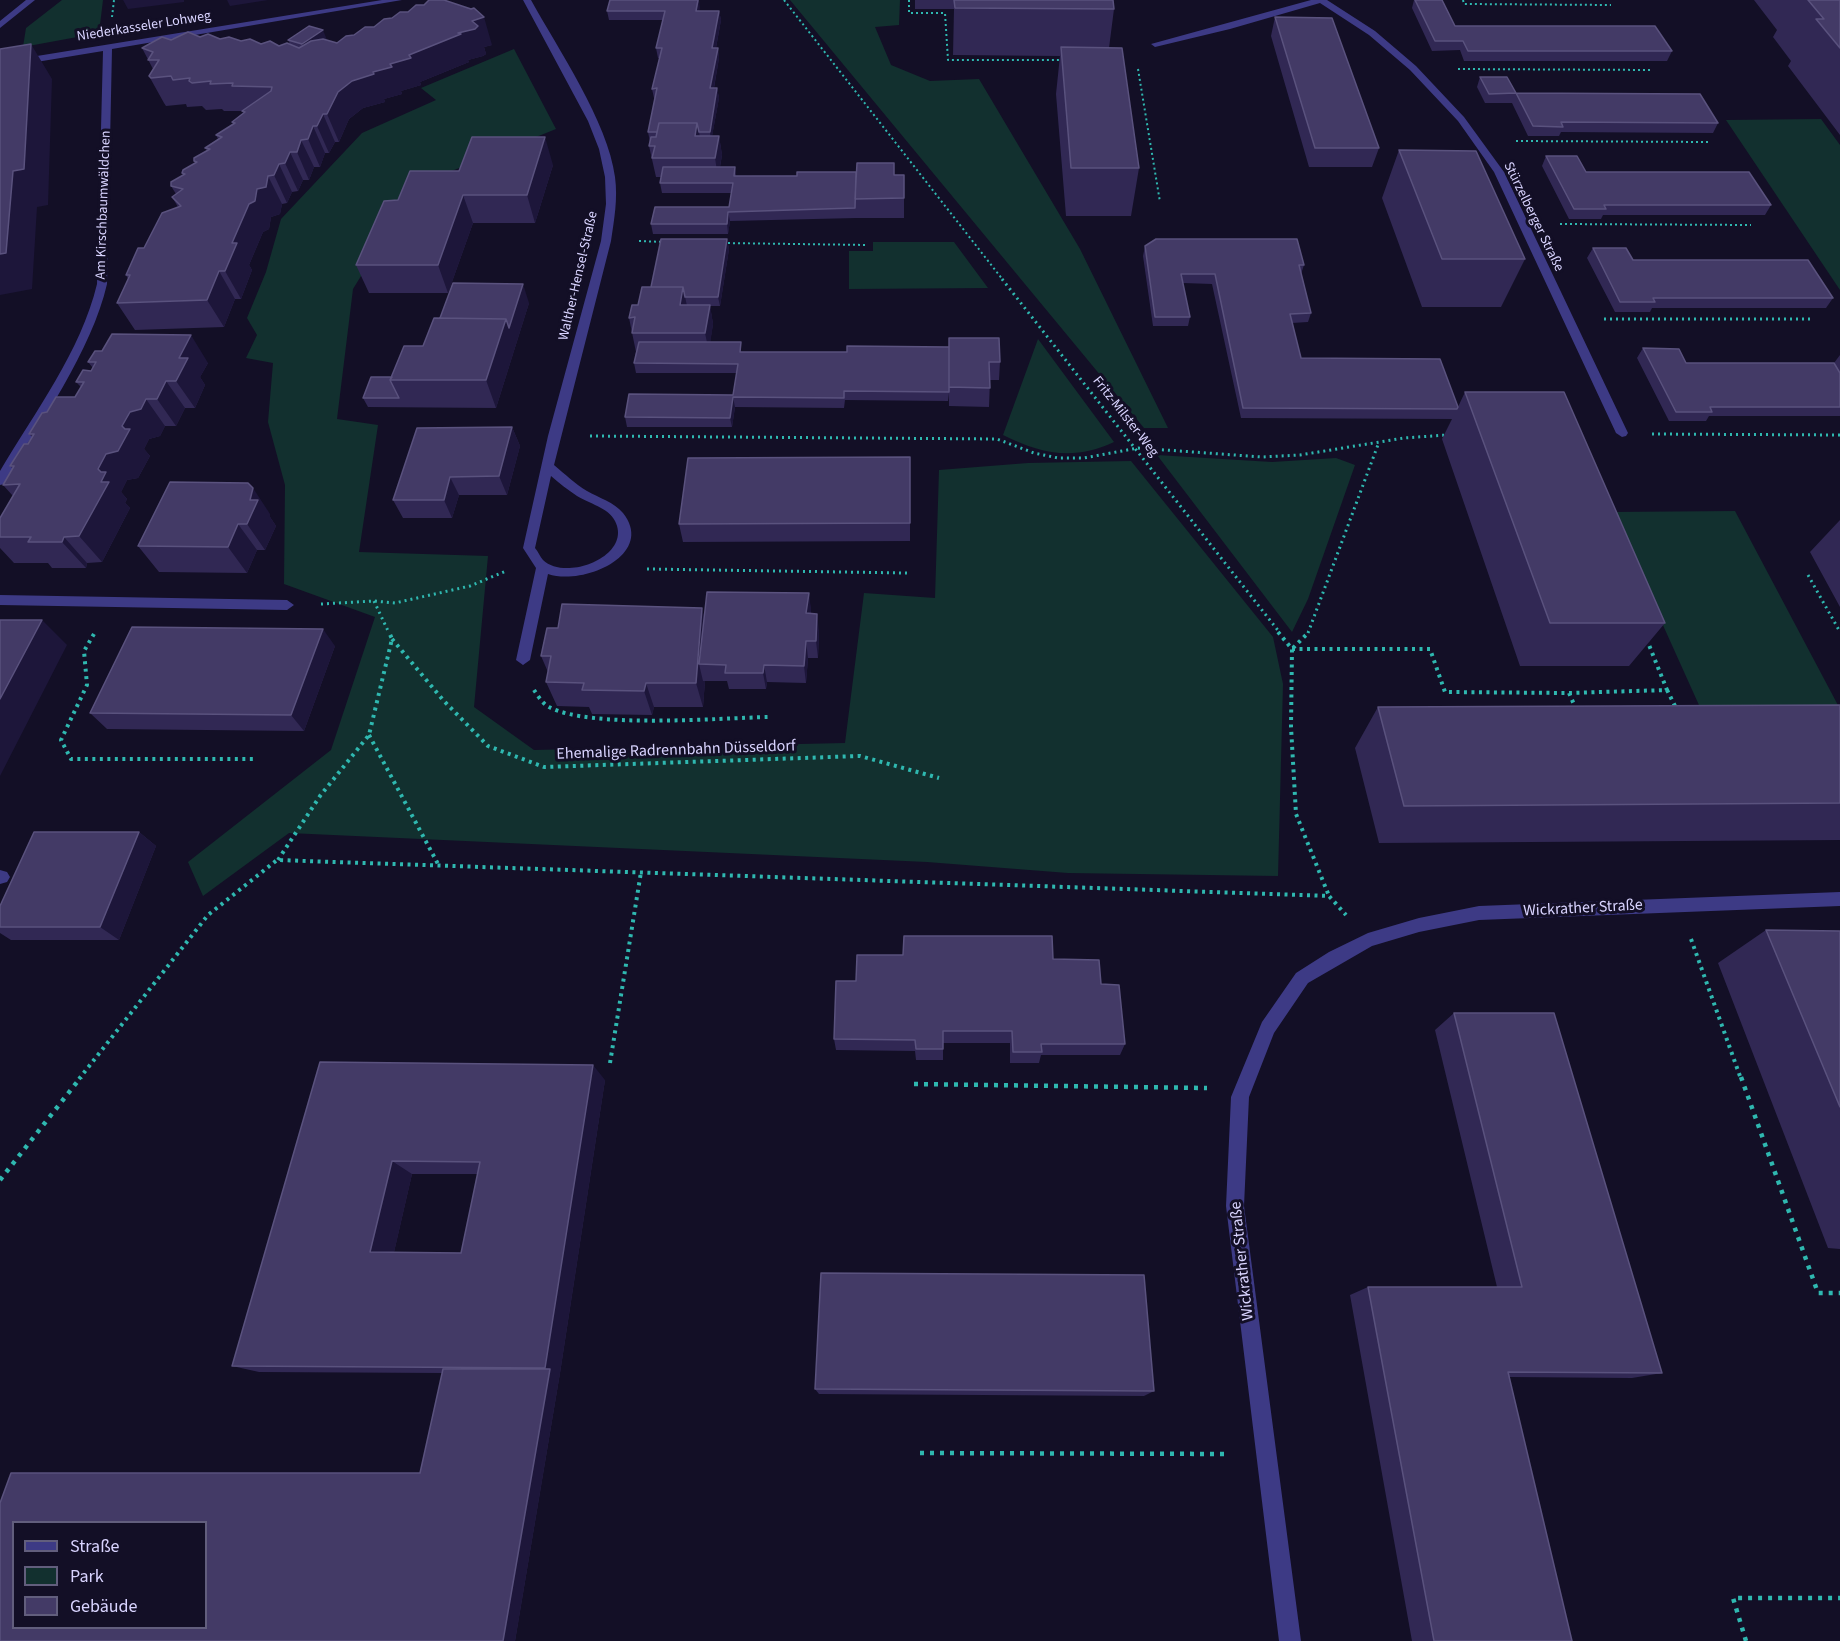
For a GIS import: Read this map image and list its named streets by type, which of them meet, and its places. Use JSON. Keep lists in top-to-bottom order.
{
  "streets": {
    "street": [
      "Niederkasseler Lohweg",
      "Am Kirschbaumwäldchen",
      "Stürzelberger Straße",
      "Walther-Hensel-Straße",
      "Wickrather Straße"
    ],
    "path": ["Fritz-Milster-Weg", "Ehemalige Radrennbahn Düsseldorf"]
  },
  "crossings": [
    ["Niederkasseler Lohweg", "Am Kirschbaumwäldchen"]
  ],
  "legend": ["Straße", "Park", "Gebäude"]
}
